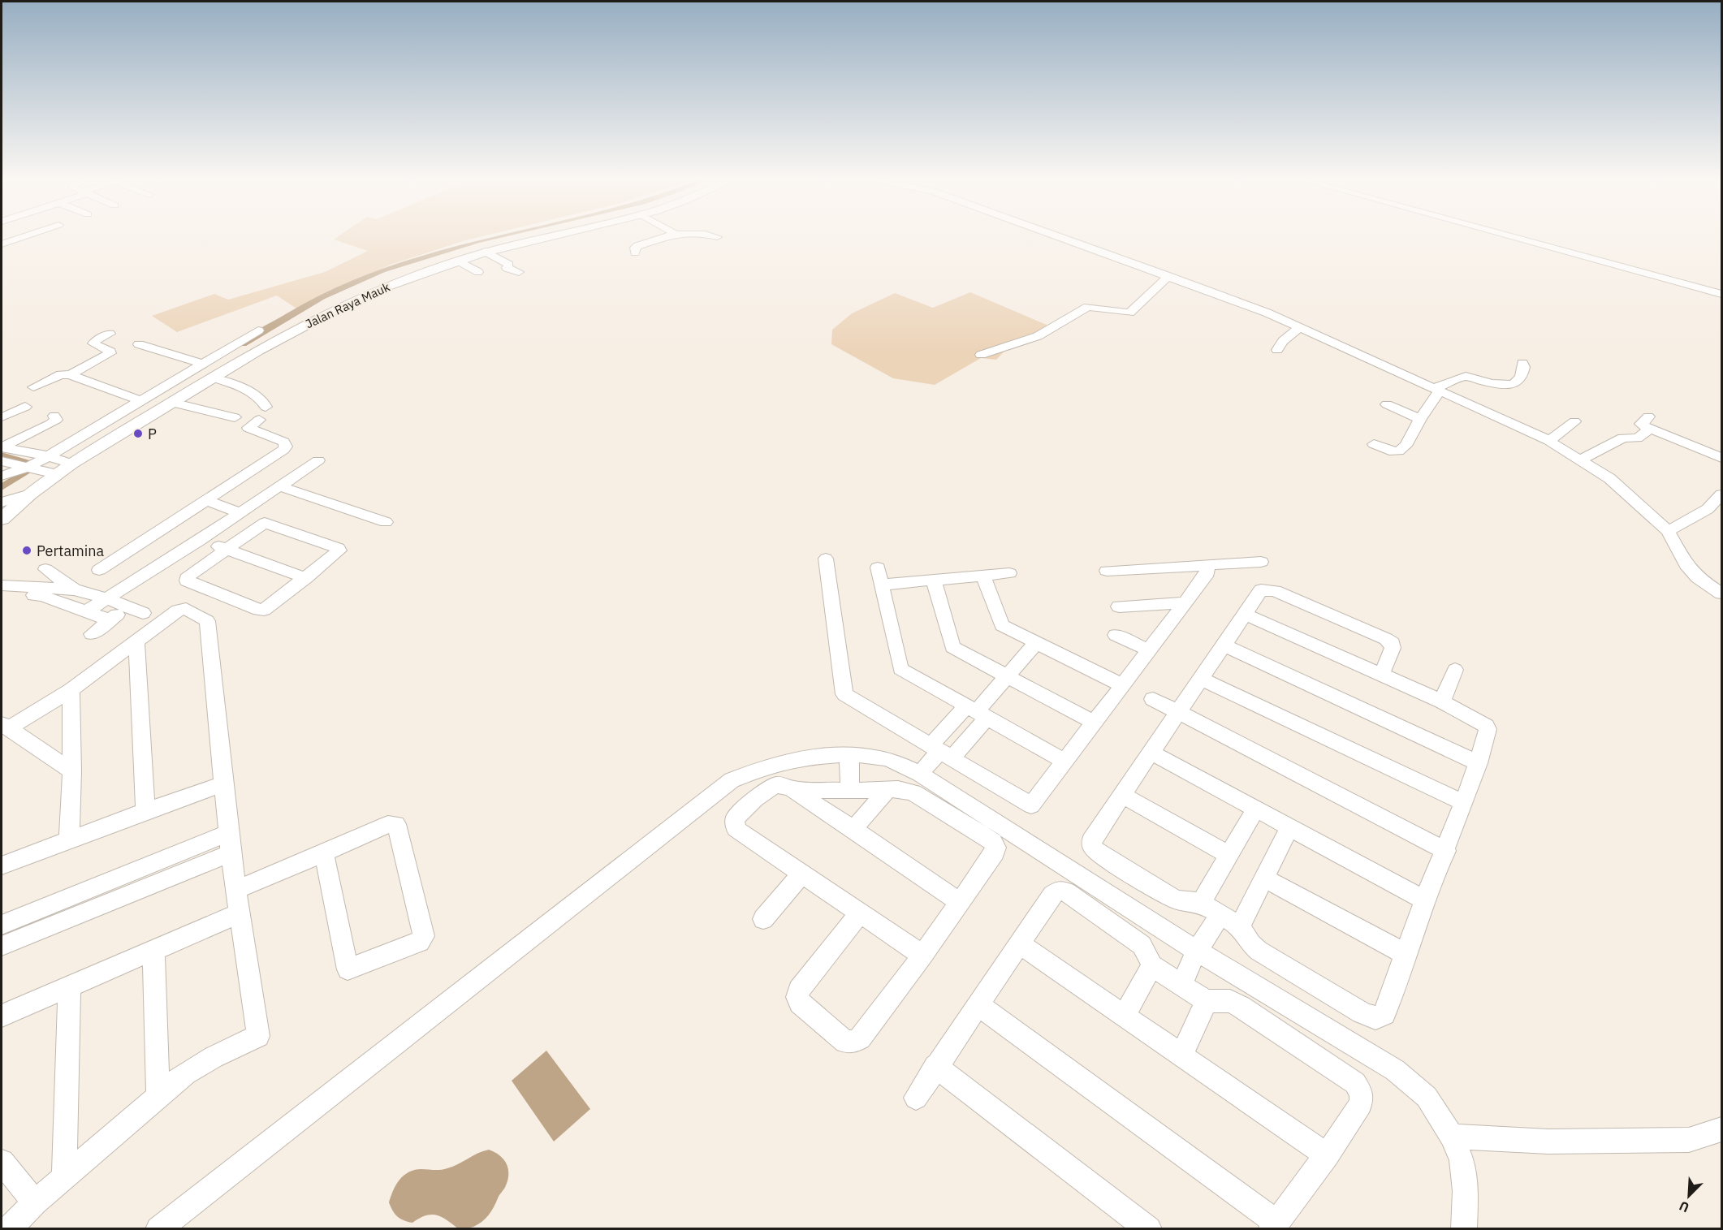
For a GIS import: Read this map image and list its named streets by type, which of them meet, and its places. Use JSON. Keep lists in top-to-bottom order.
{
  "streets": {
    "main road": ["Jalan Raya Mauk"]
  },
  "places": ["P", "Pertamina"],
  "north": "bottom left"
}
